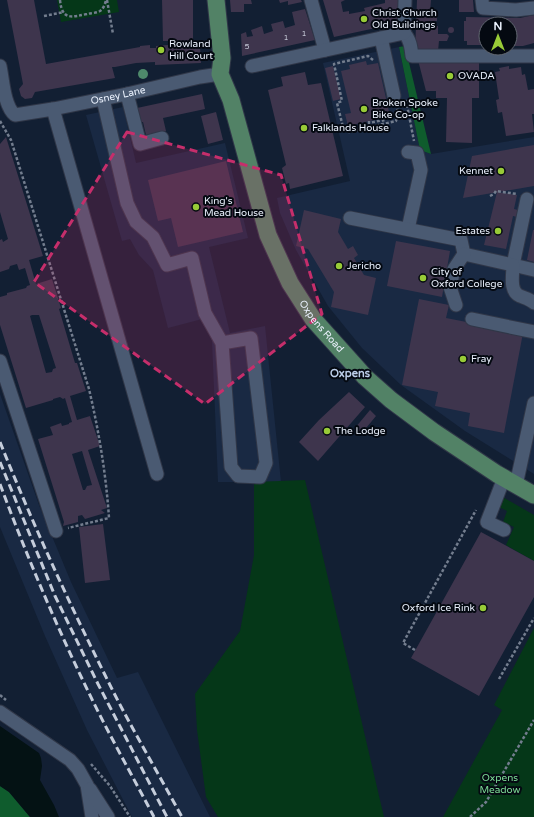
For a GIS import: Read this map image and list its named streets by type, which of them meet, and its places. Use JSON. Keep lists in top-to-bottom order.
{
  "streets": {
    "main road": ["Oxpens Road"],
    "street": ["Osney Lane"]
  },
  "crossings": [
    ["Osney Lane", "Oxpens Road"]
  ],
  "districts": ["Oxpens"],
  "parks": ["Oxpens Meadow"],
  "places": [
    "Christ Church Old Buildings",
    "Rowland Hill Court",
    "OVADA",
    "Broken Spoke Bike Co-op",
    "Falklands House",
    "Kennet",
    "King's Mead House",
    "Estates",
    "Jericho",
    "City of Oxford College",
    "Fray",
    "The Lodge",
    "Oxford Ice Rink"
  ],
  "house_numbers": ["1", "1", "5"],
  "north": "top"
}
